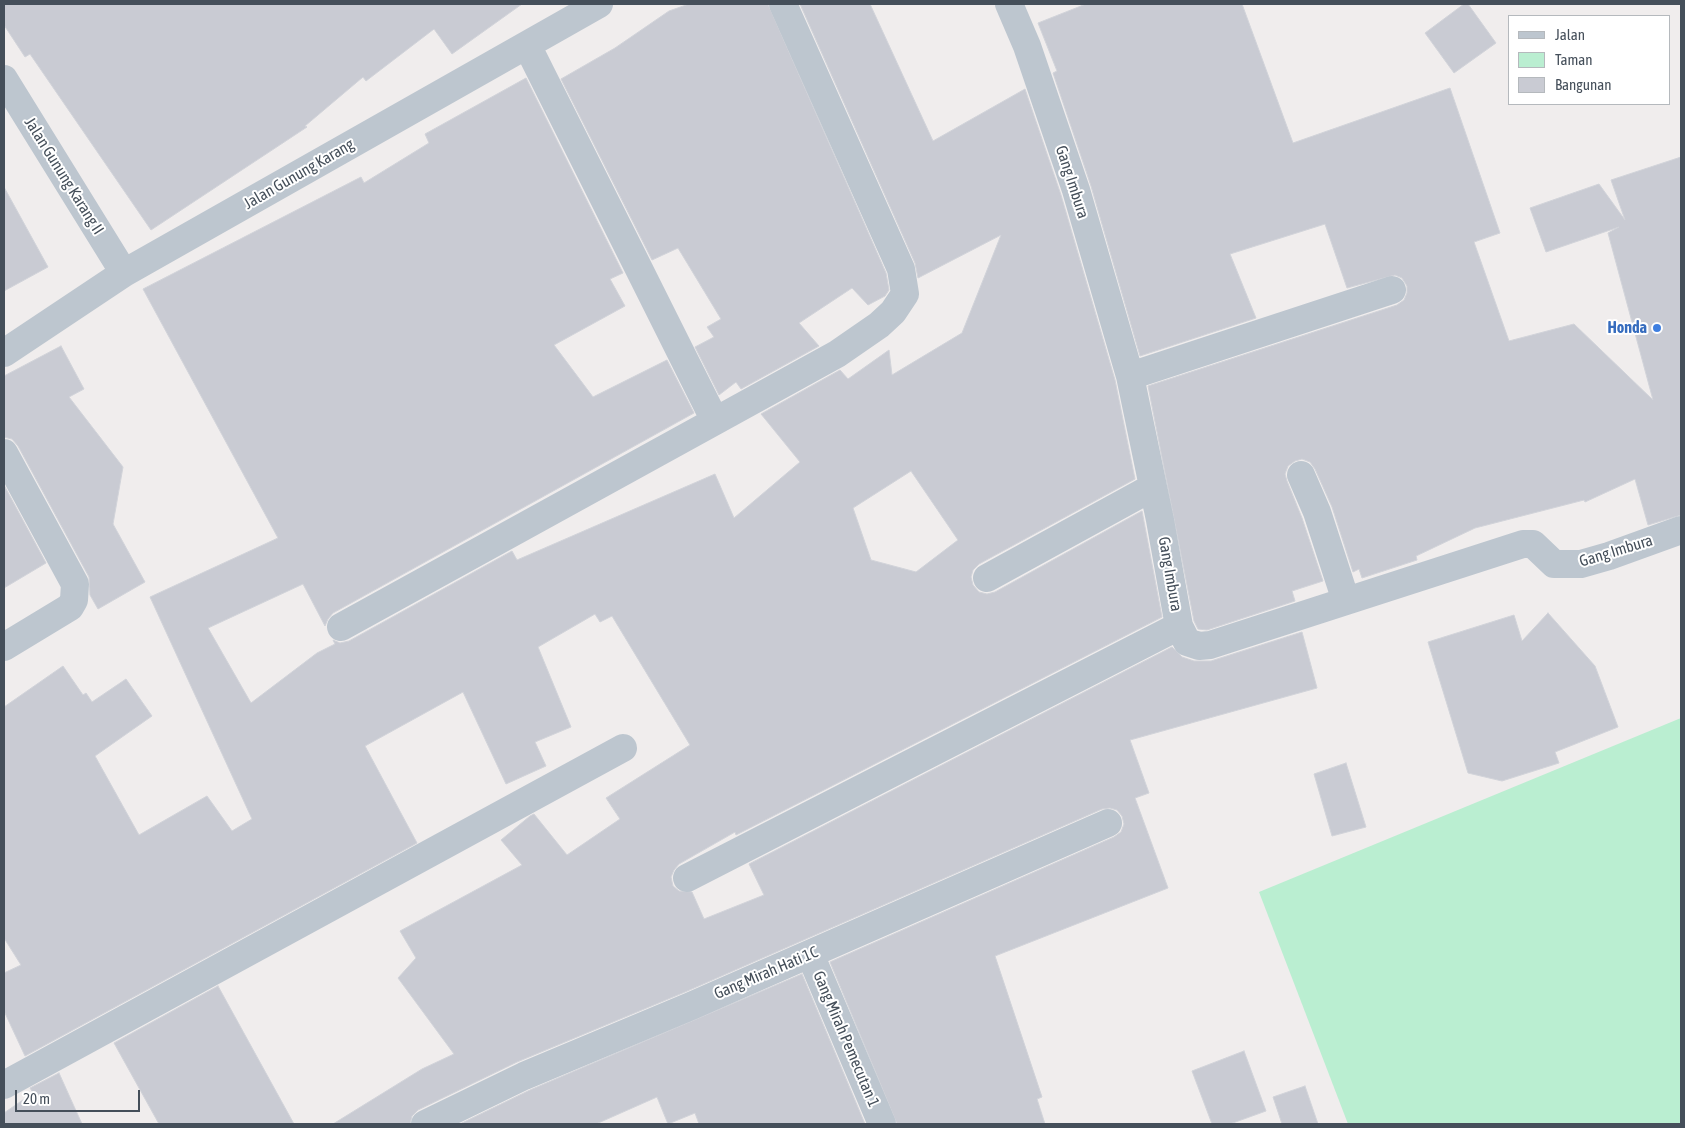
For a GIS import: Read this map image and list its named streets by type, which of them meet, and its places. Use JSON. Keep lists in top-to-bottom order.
{
  "streets": {
    "street": [
      "Jalan Gunung Karang",
      "Jalan Gunung Karang II",
      "Gang Imbura",
      "Gang Mirah Hati 1C",
      "Gang Mirah Pemecutan 1"
    ]
  },
  "crossings": [
    ["Jalan Gunung Karang", "Jalan Gunung Karang II"],
    ["Gang Mirah Hati 1C", "Gang Mirah Pemecutan 1"]
  ],
  "places": ["Honda"],
  "legend": ["Jalan", "Taman", "Bangunan"],
  "scale_bar": "20 m"
}
